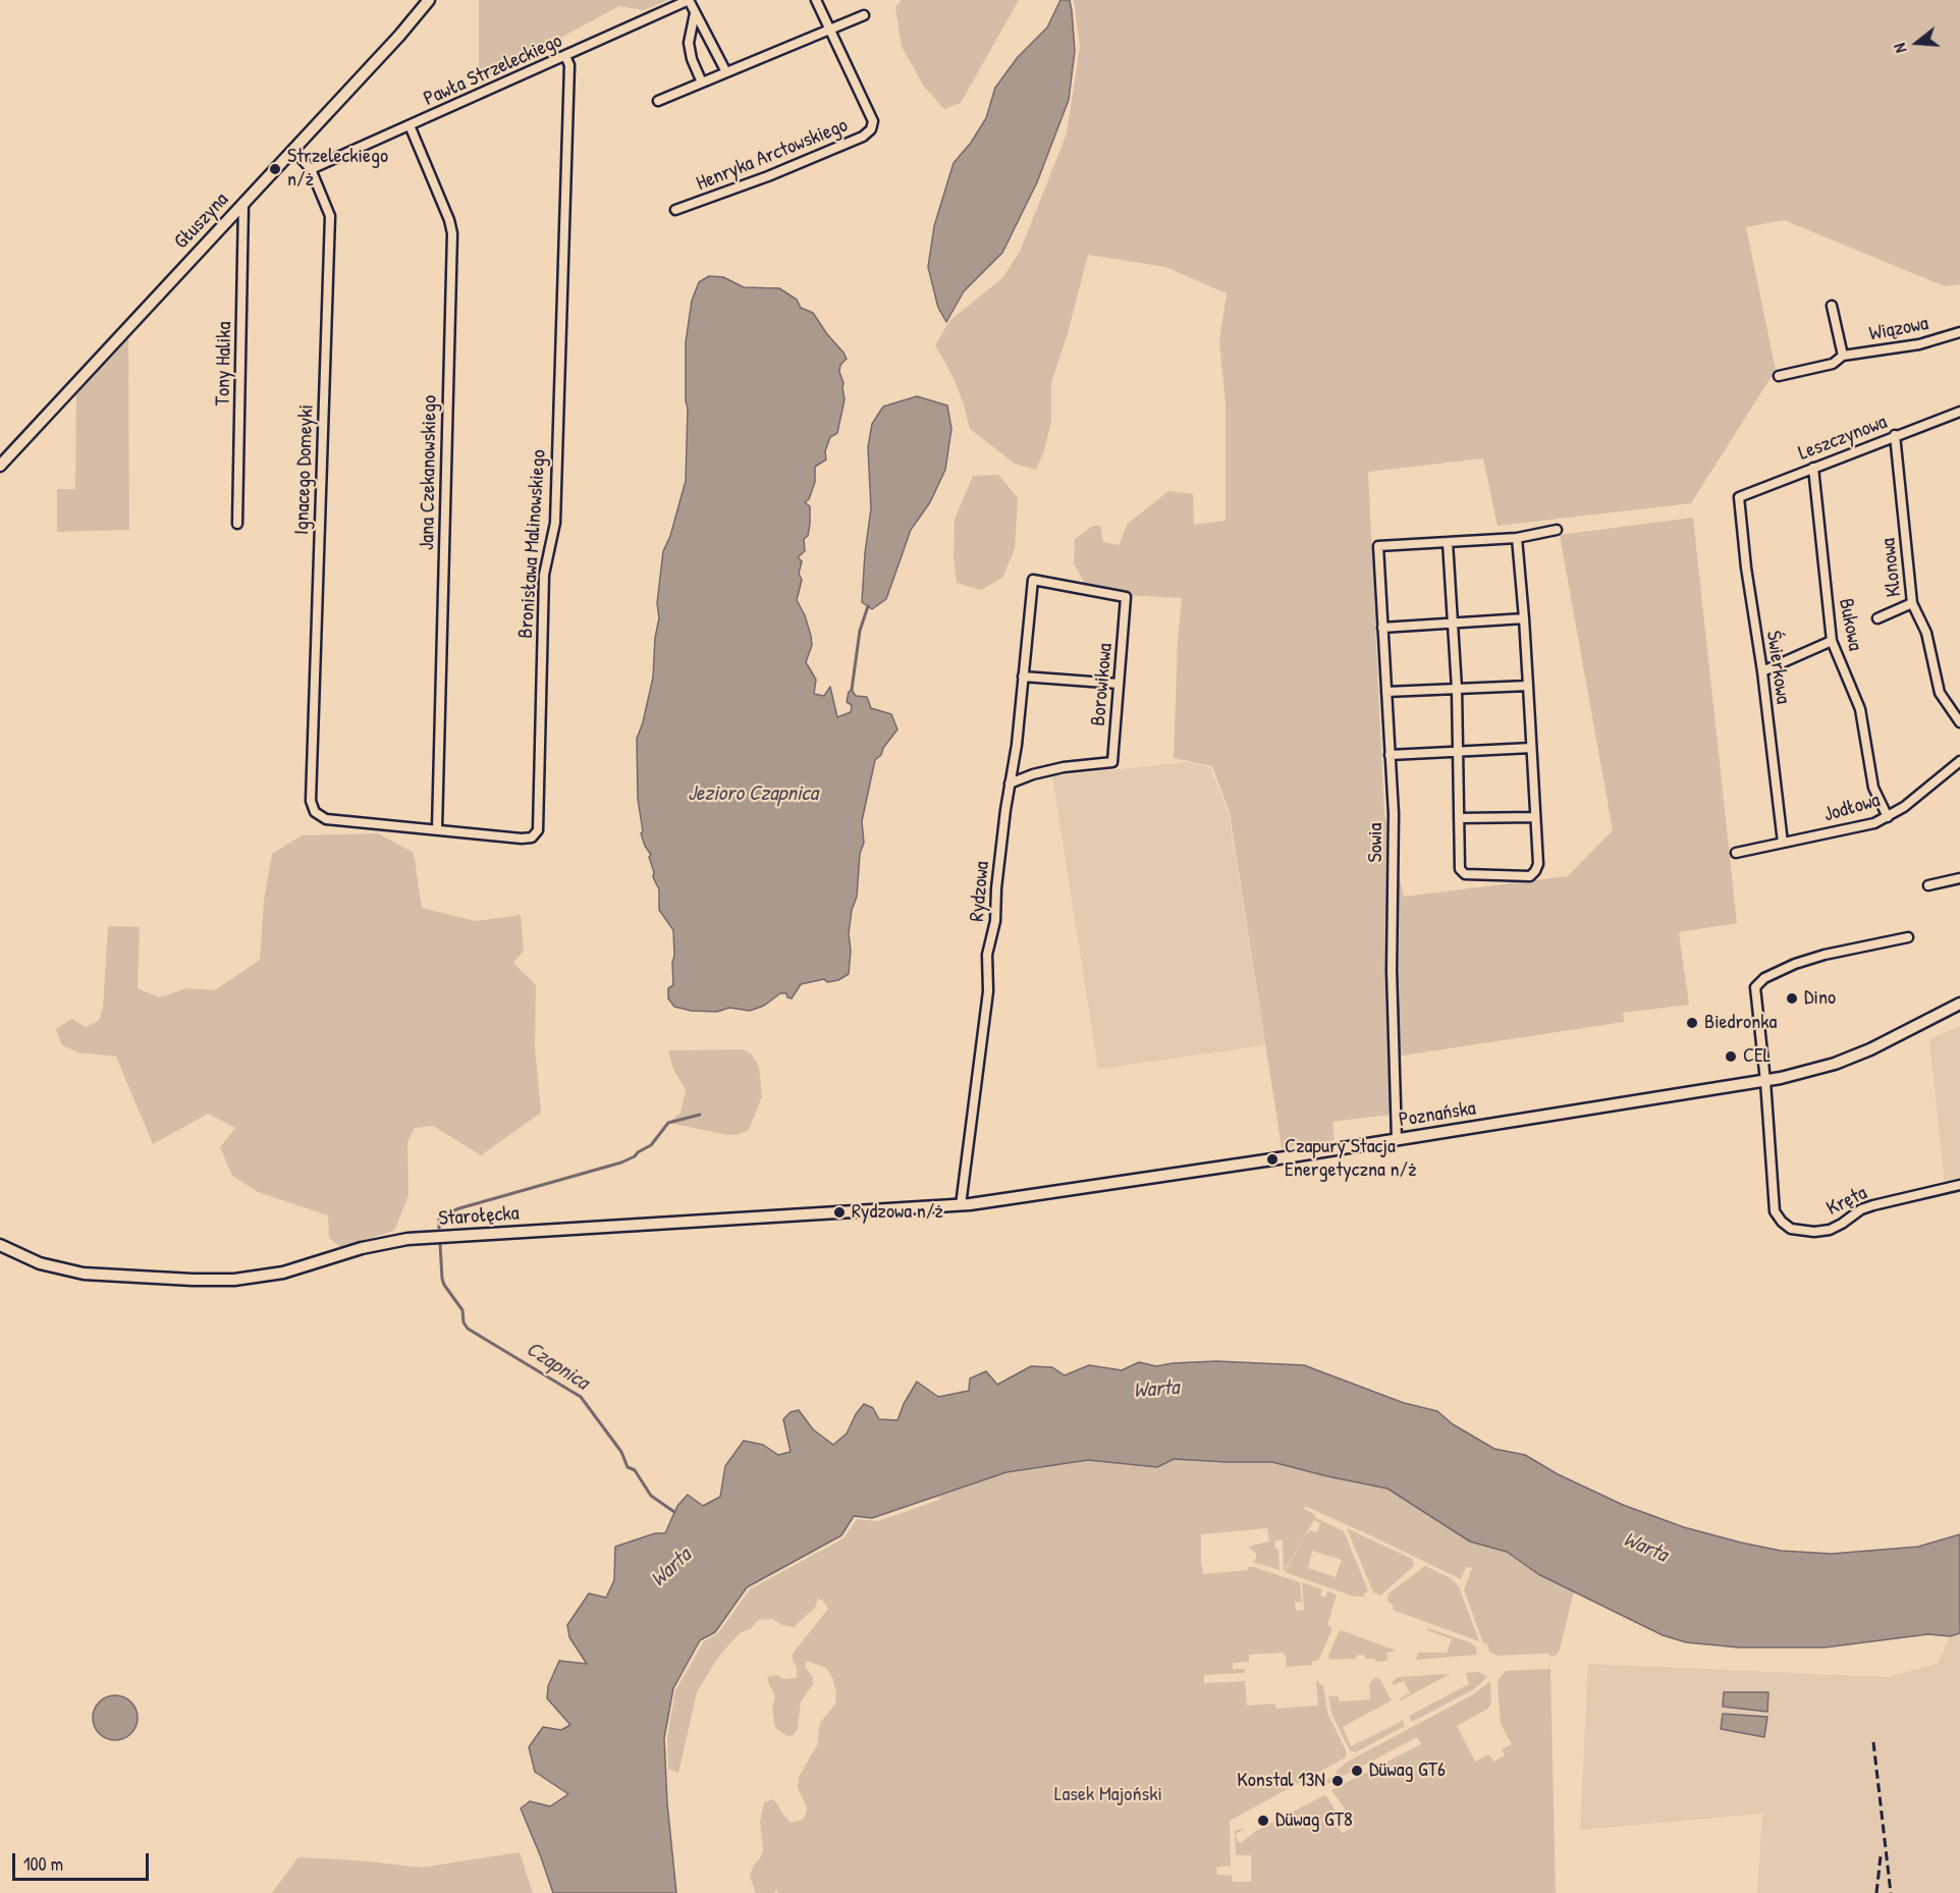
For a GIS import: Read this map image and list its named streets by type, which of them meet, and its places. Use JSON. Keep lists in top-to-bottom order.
{
  "streets": {
    "street": [
      "Pawła Strzeleckiego",
      "Henryka Arctowskiego",
      "Głuszyna",
      "Wiązowa",
      "Tony Halika",
      "Leszczynowa",
      "Ignacego Domeyki",
      "Jana Czekanowskiego",
      "Bronisława Malinowskiego",
      "Klonowa",
      "Bukowa",
      "Świerkowa",
      "Borowikowa",
      "Jodłowa",
      "Sowia",
      "Rydzowa",
      "Poznańska",
      "Kręta",
      "Starołęcka"
    ]
  },
  "crossings": [
    ["Pawła Strzeleckiego", "Ignacego Domeyki"],
    ["Pawła Strzeleckiego", "Jana Czekanowskiego"],
    ["Pawła Strzeleckiego", "Bronisława Malinowskiego"],
    ["Głuszyna", "Tony Halika"],
    ["Głuszyna", "Ignacego Domeyki"],
    ["Leszczynowa", "Klonowa"],
    ["Leszczynowa", "Bukowa"],
    ["Leszczynowa", "Świerkowa"],
    ["Ignacego Domeyki", "Bronisława Malinowskiego"],
    ["Jana Czekanowskiego", "Bronisława Malinowskiego"],
    ["Bukowa", "Jodłowa"],
    ["Świerkowa", "Jodłowa"],
    ["Borowikowa", "Rydzowa"],
    ["Sowia", "Poznańska"],
    ["Rydzowa", "Poznańska"],
    ["Rydzowa", "Starołęcka"],
    ["Poznańska", "Kręta"],
    ["Poznańska", "Starołęcka"]
  ],
  "water": ["Jezioro Czapnica", "Czapnica", "Warta"],
  "parks": ["Lasek Majoński"],
  "places": [
    "Strzeleckiego n/ż",
    "Dino",
    "Biedronka",
    "CEL",
    "Czapury Stacja Energetyczna n/ż",
    "Rydzowa n/ż",
    "Düwag GT6",
    "Konstal 13N",
    "Düwag GT8"
  ],
  "scale_bar": "100 m",
  "north": "left"
}
